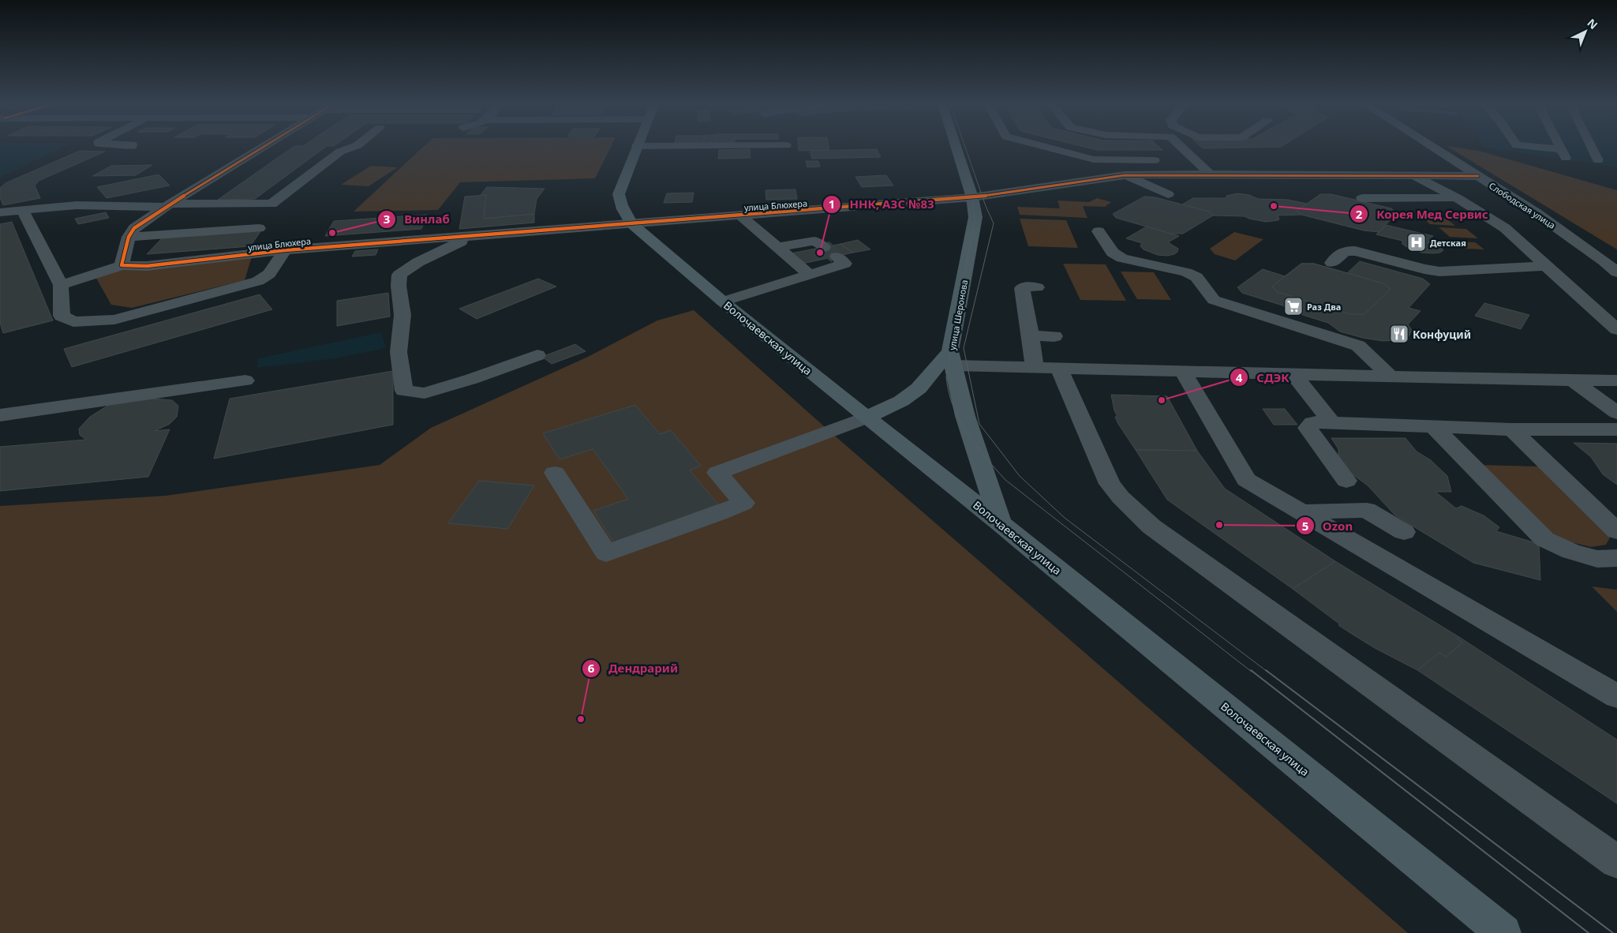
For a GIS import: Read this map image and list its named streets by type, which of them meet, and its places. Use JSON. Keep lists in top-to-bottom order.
{
  "streets": {
    "main road": ["улица Шеронова", "Волочаевская улица"],
    "street": ["улица Блюхера", "Слободская улица"]
  },
  "crossings": [
    ["улица Блюхера", "Слободская улица"],
    ["улица Блюхера", "улица Шеронова"],
    ["улица Блюхера", "Волочаевская улица"],
    ["улица Шеронова", "Волочаевская улица"]
  ],
  "places": {
    "other": [
      "Корея Мед Сервис",
      "Винлаб",
      "ННК, АЗС №83",
      "СДЭК",
      "Ozon",
      "Дендрарий"
    ],
    "hospital": ["Детская"],
    "supermarket": ["Раз Два"],
    "restaurant": ["Конфуций"]
  },
  "north": "top right"
}
